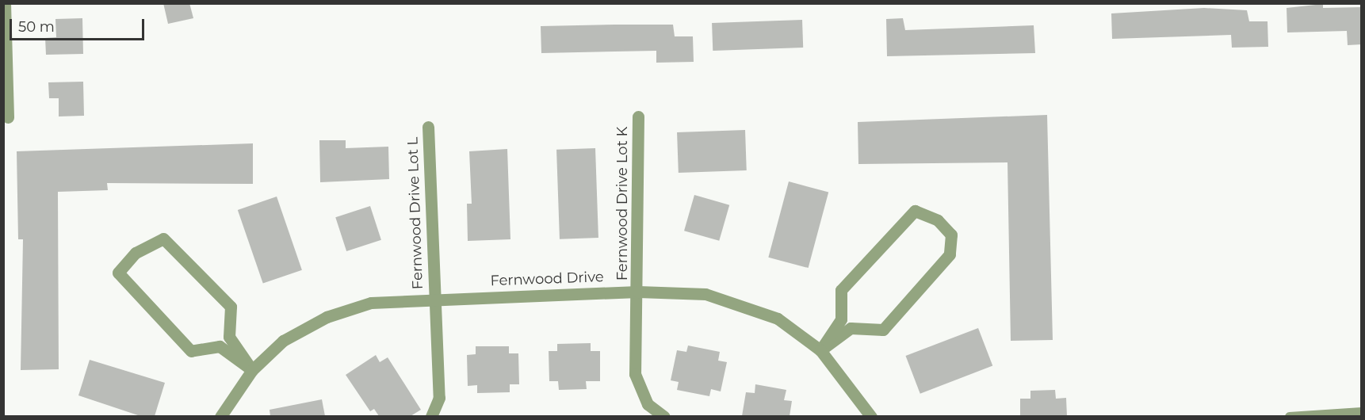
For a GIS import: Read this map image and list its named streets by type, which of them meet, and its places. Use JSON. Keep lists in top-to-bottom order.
{
  "streets": {
    "street": ["Fernwood Drive Lot K", "Fernwood Drive Lot L", "Fernwood Drive"]
  },
  "crossings": [
    ["Fernwood Drive Lot K", "Fernwood Drive"],
    ["Fernwood Drive Lot L", "Fernwood Drive"]
  ],
  "scale_bar": "50 m"
}
